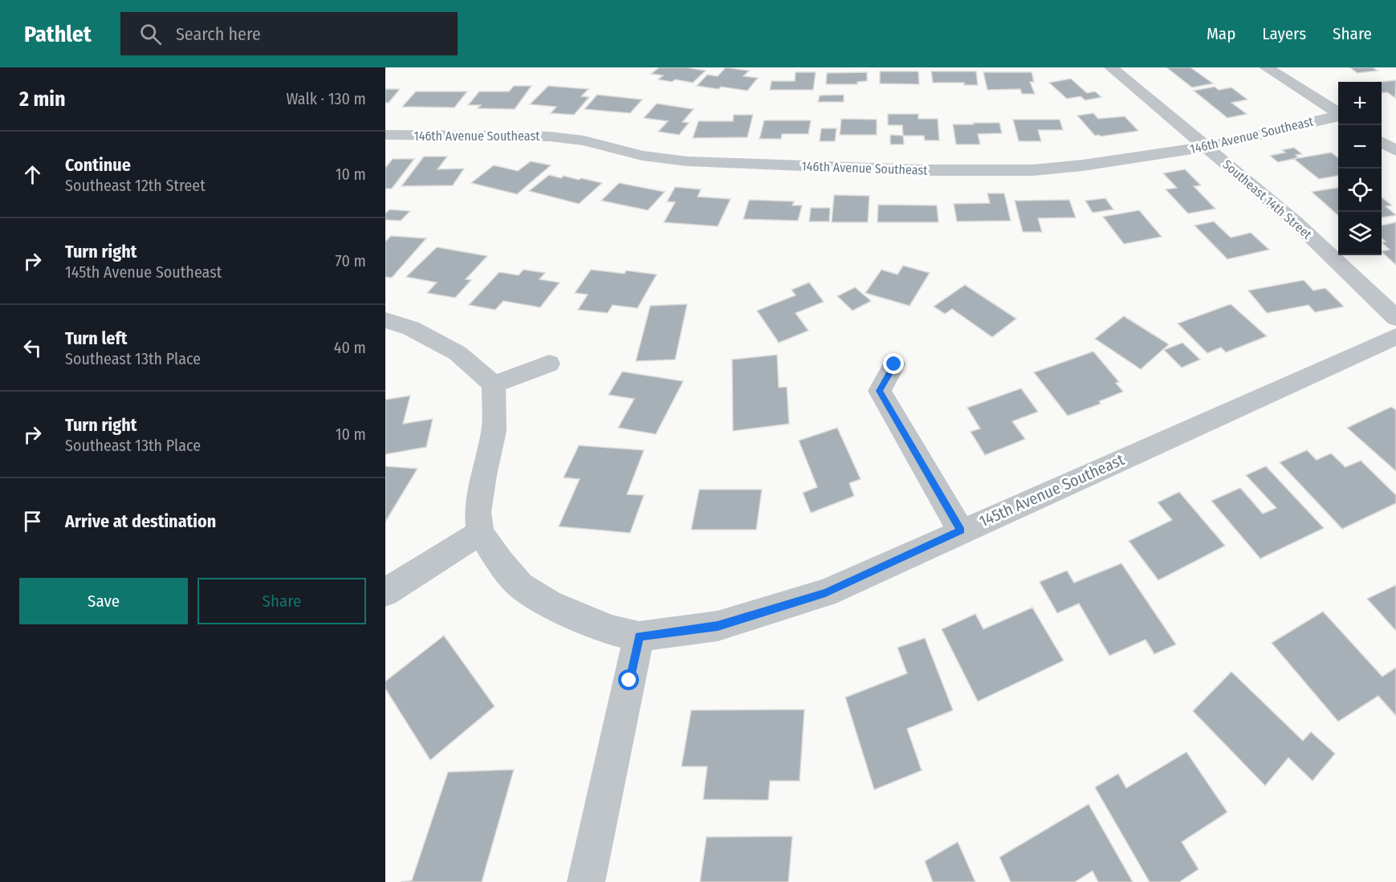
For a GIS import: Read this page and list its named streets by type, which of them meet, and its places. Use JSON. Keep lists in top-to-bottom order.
{
  "streets": {
    "street": ["146th Avenue Southeast", "Southeast 14th Street", "145th Avenue Southeast"]
  },
  "crossings": [
    ["146th Avenue Southeast", "Southeast 14th Street"]
  ],
  "page": {
    "header": "Pathlet",
    "search": "Search here",
    "nav": ["Map", "Layers", "Share"],
    "heading": ["2 min", "Walk · 130 m"],
    "map_buttons": ["+", "−"],
    "list": [
      ["Continue", "Southeast 12th Street", "10 m"],
      ["Turn right", "145th Avenue Southeast", "70 m"],
      ["Turn left", "Southeast 13th Place", "40 m"],
      ["Turn right", "Southeast 13th Place", "10 m"],
      "Arrive at destination"
    ],
    "buttons": ["Save", "Share"]
  }
}
